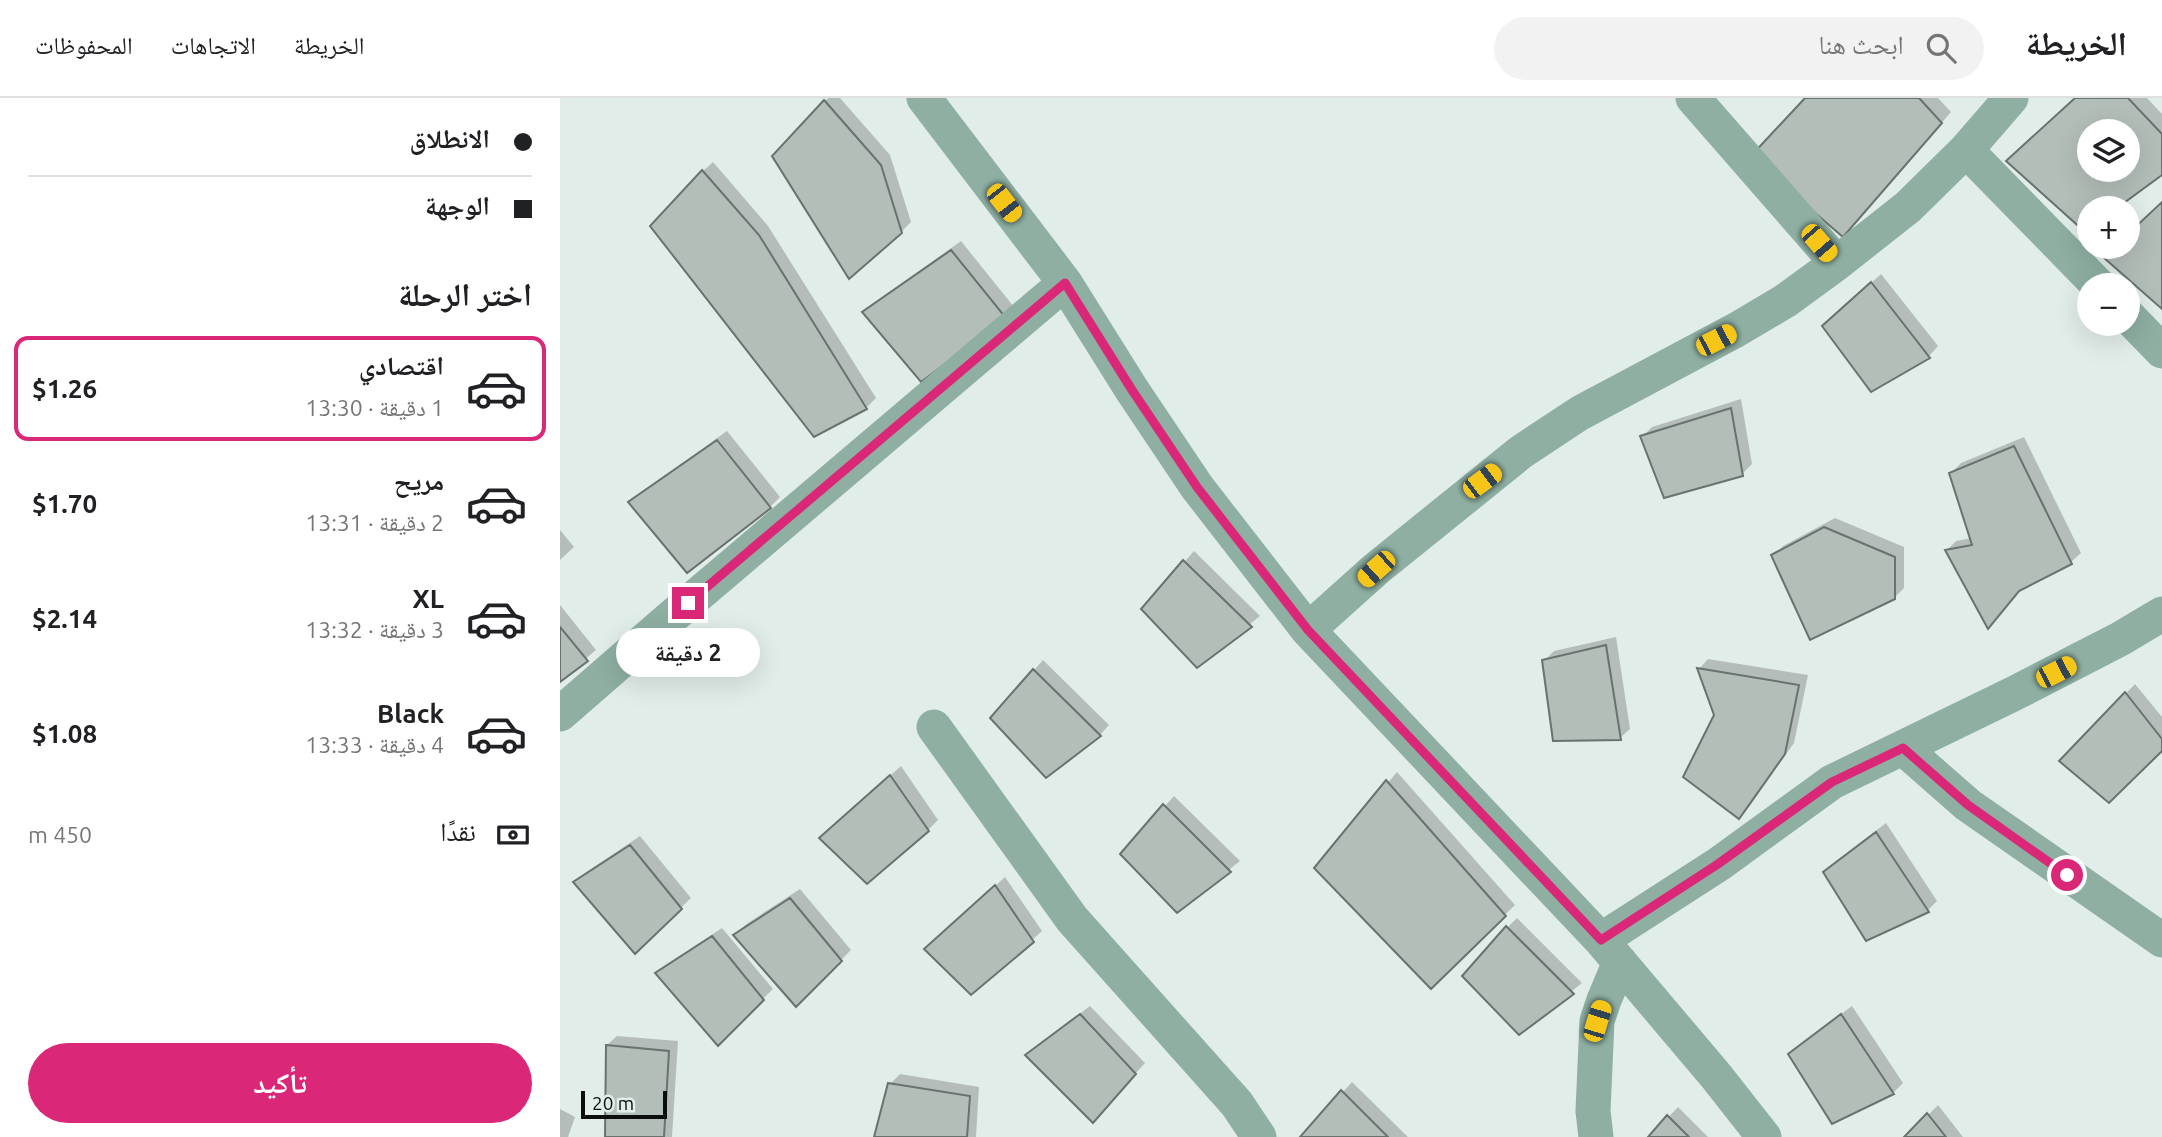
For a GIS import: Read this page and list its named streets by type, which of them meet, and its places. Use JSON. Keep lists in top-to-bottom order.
{
  "scale_bar": "20 m",
  "page": {
    "header": "الخريطة",
    "search": "ابحث هنا",
    "nav": ["الخريطة", "الاتجاهات", "المحفوظات"],
    "banner": ["الانطلاق", "الوجهة"],
    "map_buttons": ["+", "−"],
    "heading": "اختر الرحلة",
    "list": [
      {
        "name": "اقتصادي",
        "note": "1 دقيقة · 13:30",
        "value": "$1.26"
      },
      {
        "name": "مريح",
        "note": "2 دقيقة · 13:31",
        "value": "$1.70"
      },
      {
        "name": "XL",
        "note": "3 دقيقة · 13:32",
        "value": "$2.14"
      },
      {
        "name": "Black",
        "note": "4 دقيقة · 13:33",
        "value": "$1.08"
      }
    ],
    "bubble": "2 دقيقة",
    "pay": ["نقدًا", "450 m"],
    "buttons": "تأكيد",
    "scale": "20 m"
  }
}
